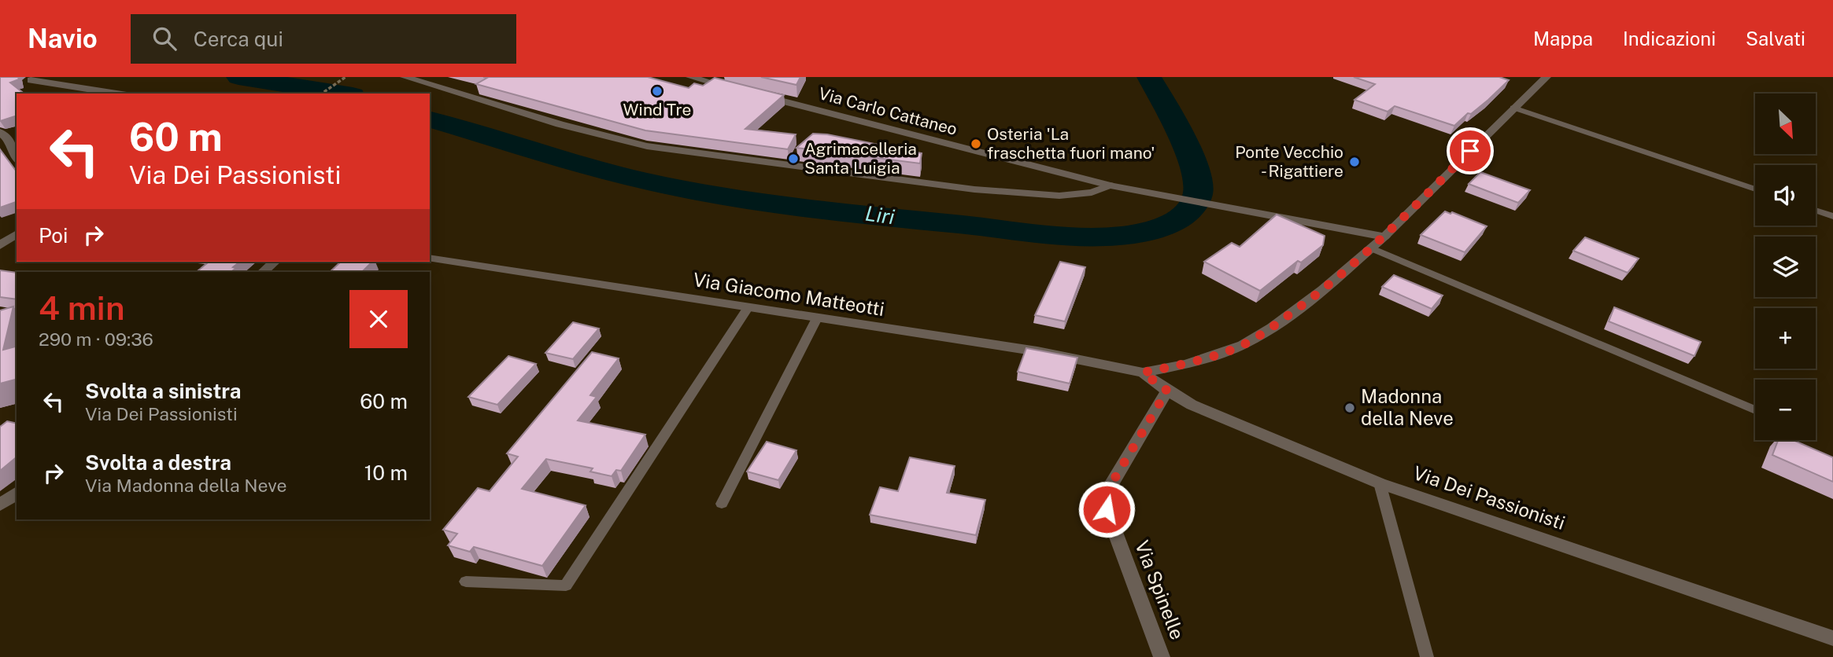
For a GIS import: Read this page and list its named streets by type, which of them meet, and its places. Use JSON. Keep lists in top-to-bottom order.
{
  "streets": {
    "street": [
      "Via Carlo Cattaneo",
      "Via Giacomo Matteotti",
      "Via Dei Passionisti",
      "Via Spinelle"
    ]
  },
  "crossings": [
    ["Via Giacomo Matteotti", "Via Dei Passionisti"],
    ["Via Dei Passionisti", "Via Spinelle"]
  ],
  "water": ["Liri"],
  "places": [
    "Wind Tre",
    "Osteria 'La fraschetta fuori mano'",
    "Agrimacelleria Santa Luigia",
    "Ponte Vecchio - Rigattiere",
    "Madonna della Neve"
  ],
  "north": "bottom right",
  "page": {
    "header": "Navio",
    "search": "Cerca qui",
    "nav": ["Mappa", "Indicazioni", "Salvati"],
    "map_buttons": ["+", "−"],
    "turn": ["60 m", "Via Dei Passionisti"],
    "then": "Poi",
    "heading": ["4 min", "290 m · 09:36"],
    "list": [
      {
        "name": "Svolta a sinistra",
        "note": "Via Dei Passionisti",
        "value": "60 m"
      },
      {
        "name": "Svolta a destra",
        "note": "Via Madonna della Neve",
        "value": "10 m"
      }
    ]
  }
}
